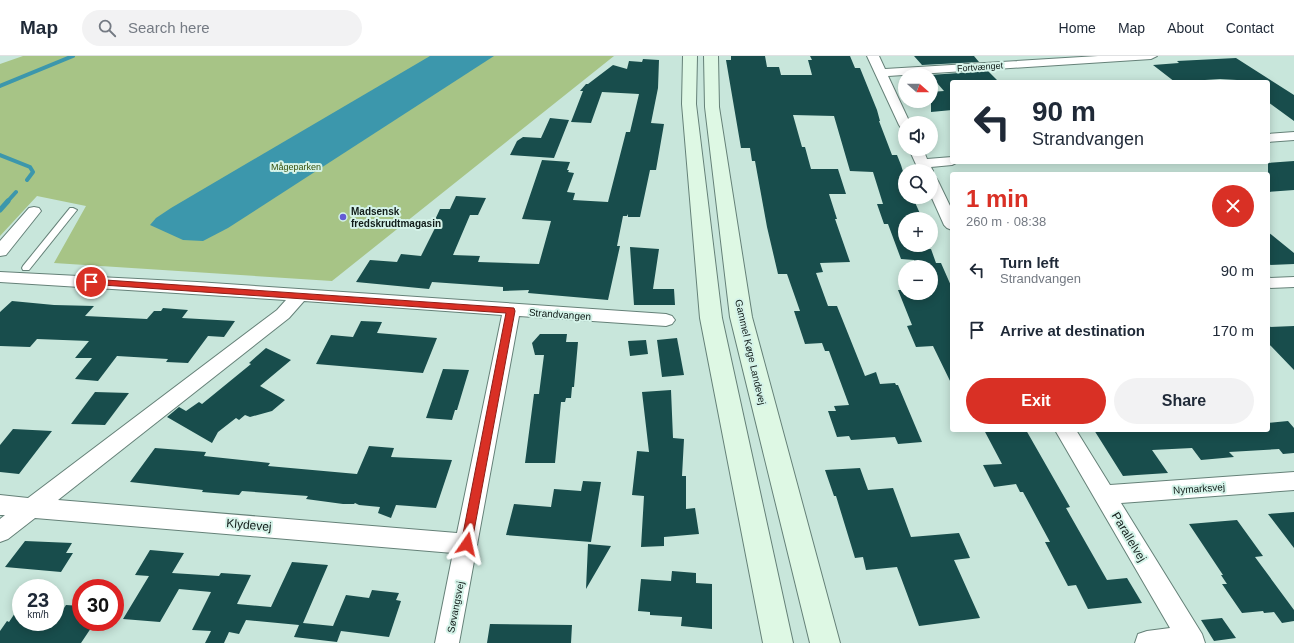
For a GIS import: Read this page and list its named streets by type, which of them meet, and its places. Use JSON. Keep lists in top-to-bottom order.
{
  "streets": {
    "main road": ["Gammel Køge Landevej"],
    "street": [
      "Fortvænget",
      "Strandvangen",
      "Nymarksvej",
      "Klydevej",
      "Parallelvej",
      "Søvangsvej"
    ]
  },
  "crossings": [
    ["Strandvangen", "Søvangsvej"],
    ["Nymarksvej", "Parallelvej"],
    ["Klydevej", "Søvangsvej"]
  ],
  "parks": ["Mågeparken"],
  "places": ["Madsensk fredskrudtmagasin"],
  "north": "right",
  "page": {
    "header": "Map",
    "search": "Search here",
    "nav": [
      "Home",
      "Map",
      "About",
      "Contact"
    ],
    "map_buttons": ["+", "−"],
    "turn": ["90 m", "Strandvangen"],
    "heading": ["1 min", "260 m · 08:38"],
    "list": [
      {
        "name": "Turn left",
        "note": "Strandvangen",
        "value": "90 m"
      },
      {
        "name": "Arrive at destination",
        "value": "170 m"
      }
    ],
    "buttons": ["Exit", "Share"],
    "speed": "23 km/h",
    "limit": "30"
  }
}
